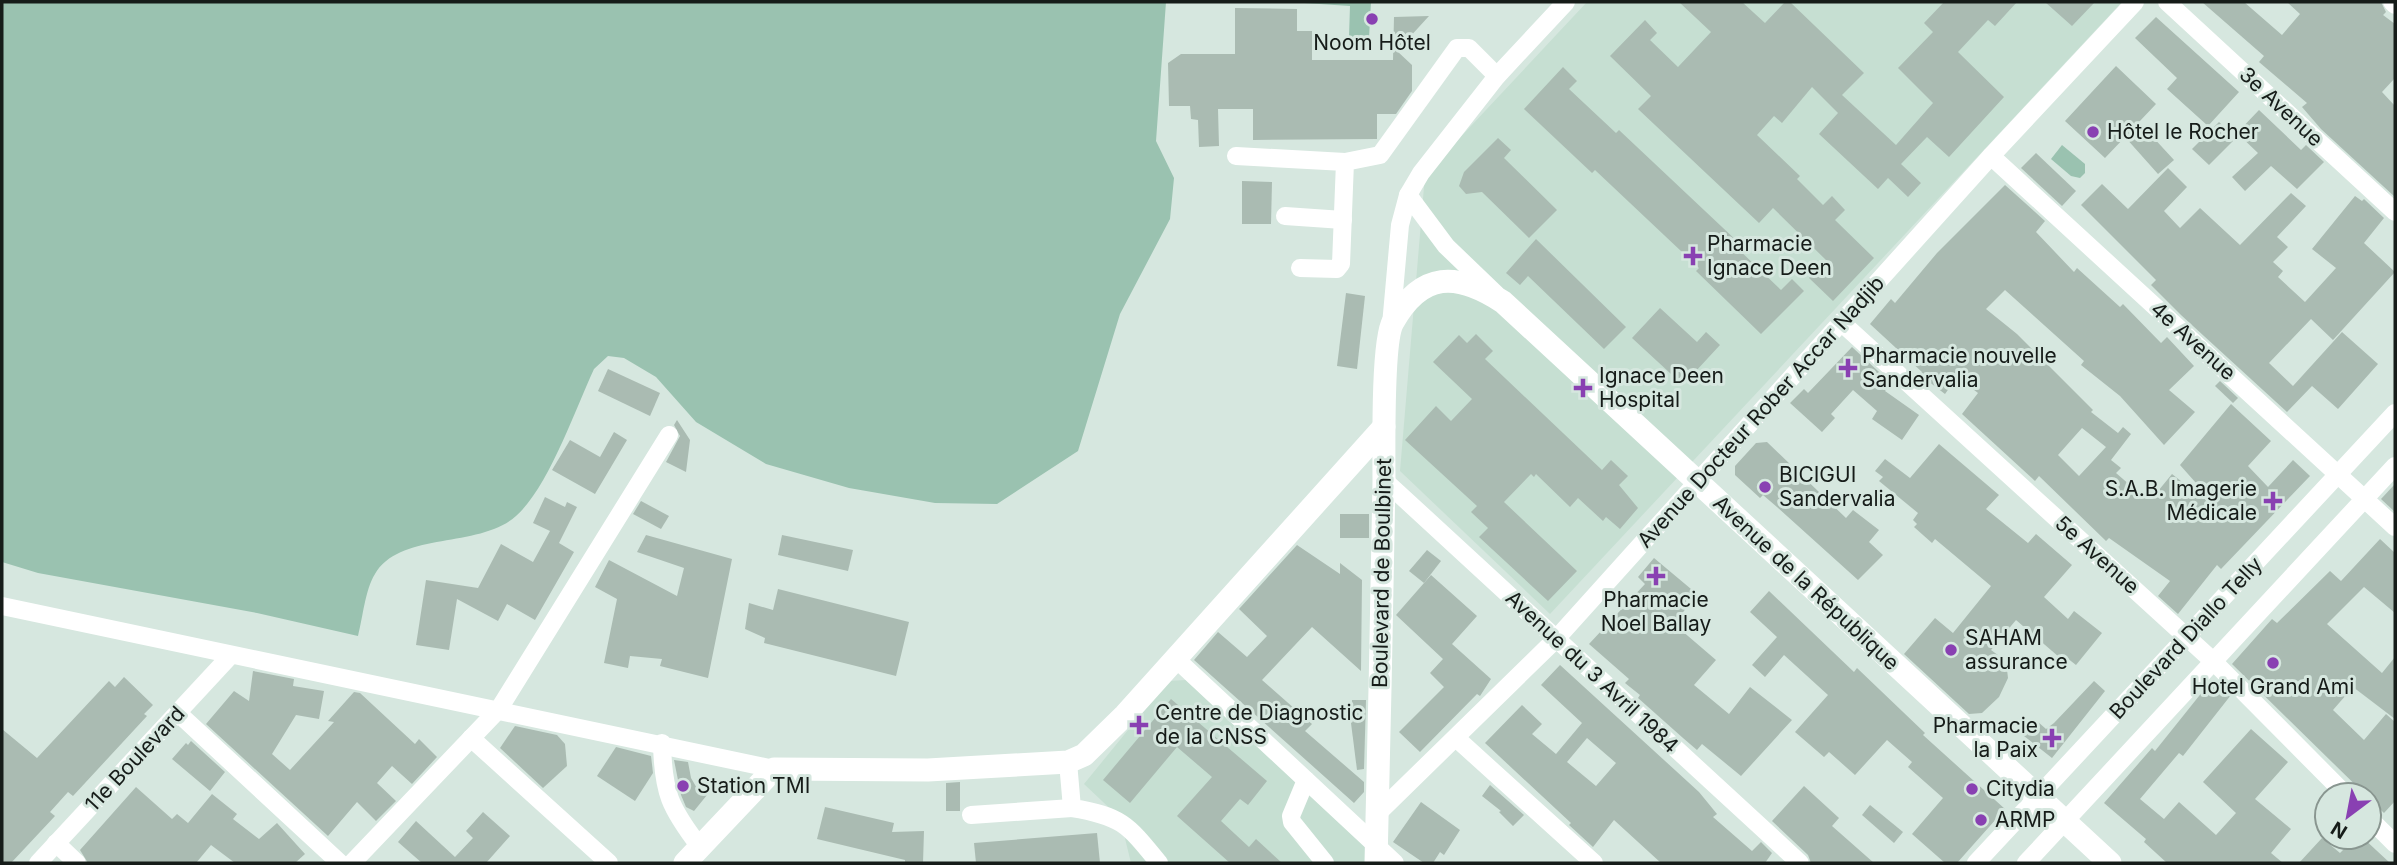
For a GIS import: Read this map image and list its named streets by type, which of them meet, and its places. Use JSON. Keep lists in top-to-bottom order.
{
  "streets": {
    "main road": ["Boulevard de Boulbinet", "Avenue de la République"],
    "street": [
      "3e Avenue",
      "4e Avenue",
      "Avenue Docteur Rober Accar Nadjib",
      "5e Avenue",
      "Boulevard Diallo Telly",
      "Avenue du 3 Avril 1984",
      "11e Boulevard"
    ]
  },
  "crossings": [
    ["4e Avenue", "Avenue Docteur Rober Accar Nadjib"],
    ["4e Avenue", "Boulevard Diallo Telly"],
    ["Avenue Docteur Rober Accar Nadjib", "5e Avenue"],
    ["Avenue Docteur Rober Accar Nadjib", "Boulevard de Boulbinet"],
    ["Avenue Docteur Rober Accar Nadjib", "Avenue de la République"],
    ["Avenue Docteur Rober Accar Nadjib", "Avenue du 3 Avril 1984"],
    ["5e Avenue", "Boulevard Diallo Telly"],
    ["Boulevard de Boulbinet", "Avenue de la République"],
    ["Boulevard de Boulbinet", "Avenue du 3 Avril 1984"],
    ["Avenue de la République", "Boulevard Diallo Telly"]
  ],
  "places": {
    "other": [
      "Noom Hôtel",
      "Hôtel le Rocher",
      "BICIGUI Sandervalia",
      "SAHAM assurance",
      "Hotel Grand Ami",
      "Station TMI",
      "Citydia",
      "ARMP"
    ],
    "health": [
      "Pharmacie Ignace Deen",
      "Pharmacie nouvelle Sandervalia",
      "Ignace Deen Hospital",
      "S.A.B. Imagerie Médicale",
      "Pharmacie Noel Ballay",
      "Centre de Diagnostic de la CNSS",
      "Pharmacie la Paix"
    ]
  },
  "north": "bottom left"
}
